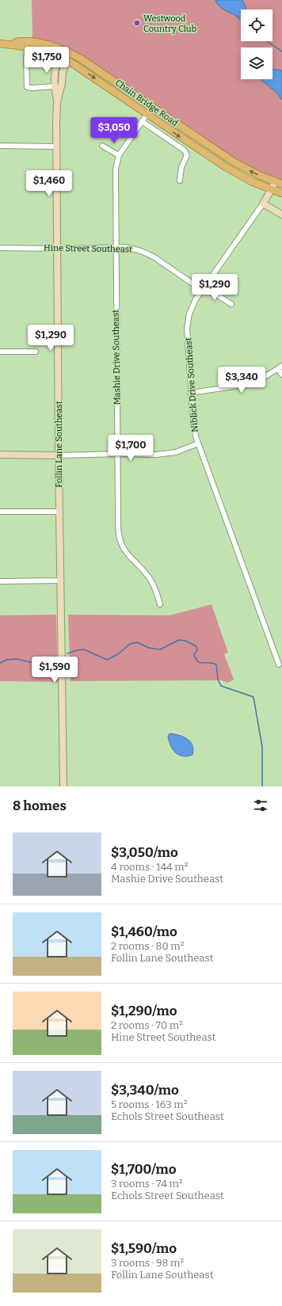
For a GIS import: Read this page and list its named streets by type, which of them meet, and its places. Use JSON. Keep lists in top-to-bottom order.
{
  "streets": {
    "main road": ["Chain Bridge Road"],
    "street": [
      "Hine Street Southeast",
      "Mashie Drive Southeast",
      "Niblick Drive Southeast",
      "Follin Lane Southeast"
    ]
  },
  "crossings": [
    ["Chain Bridge Road", "Mashie Drive Southeast"],
    ["Chain Bridge Road", "Niblick Drive Southeast"],
    ["Chain Bridge Road", "Follin Lane Southeast"],
    ["Hine Street Southeast", "Mashie Drive Southeast"],
    ["Hine Street Southeast", "Niblick Drive Southeast"],
    ["Hine Street Southeast", "Follin Lane Southeast"]
  ],
  "places": ["Westwood Country Club"],
  "page": {
    "price": [
      "$1,750",
      "$3,050",
      "$1,460",
      "$1,290",
      "$1,290",
      "$3,340",
      "$1,700",
      "$1,590"
    ],
    "heading": "8 homes",
    "list": [
      {
        "name": "$3,050/mo",
        "note": "4 rooms · 144 m² · Mashie Drive Southeast"
      },
      {
        "name": "$1,460/mo",
        "note": "2 rooms · 80 m² · Follin Lane Southeast"
      },
      {
        "name": "$1,290/mo",
        "note": "2 rooms · 70 m² · Hine Street Southeast"
      },
      {
        "name": "$3,340/mo",
        "note": "5 rooms · 163 m² · Echols Street Southeast"
      },
      {
        "name": "$1,700/mo",
        "note": "3 rooms · 74 m² · Echols Street Southeast"
      },
      {
        "name": "$1,590/mo",
        "note": "3 rooms · 98 m² · Follin Lane Southeast"
      }
    ]
  }
}
